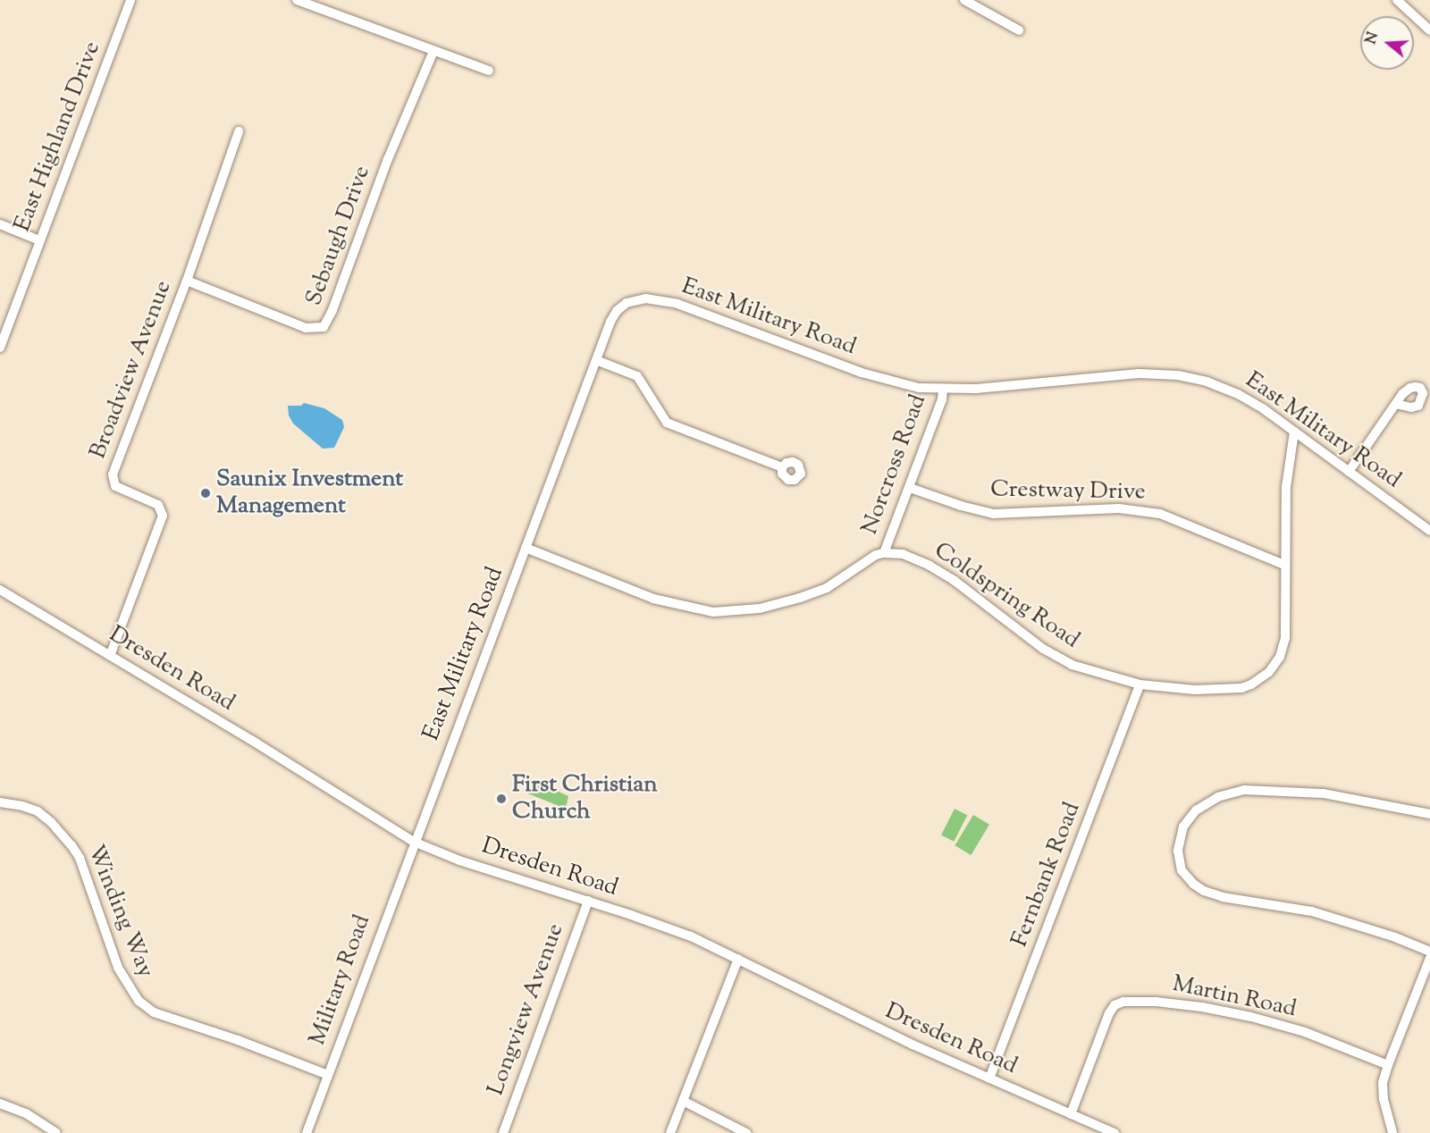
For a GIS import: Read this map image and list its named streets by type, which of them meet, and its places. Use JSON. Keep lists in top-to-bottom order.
{
  "streets": {
    "street": [
      "East Highland Drive",
      "Sebaugh Drive",
      "East Military Road",
      "Broadview Avenue",
      "Norcross Road",
      "Crestway Drive",
      "Coldspring Road",
      "Dresden Road",
      "Fernbank Road",
      "Winding Way",
      "Military Road",
      "Martin Road",
      "Longview Avenue"
    ]
  },
  "crossings": [
    ["Sebaugh Drive", "Broadview Avenue"],
    ["East Military Road", "Norcross Road"],
    ["East Military Road", "Coldspring Road"],
    ["East Military Road", "Dresden Road"],
    ["East Military Road", "Military Road"],
    ["Broadview Avenue", "Dresden Road"],
    ["Norcross Road", "Crestway Drive"],
    ["Norcross Road", "Coldspring Road"],
    ["Crestway Drive", "Coldspring Road"],
    ["Coldspring Road", "Fernbank Road"],
    ["Dresden Road", "Fernbank Road"],
    ["Dresden Road", "Military Road"],
    ["Dresden Road", "Martin Road"],
    ["Dresden Road", "Longview Avenue"],
    ["Winding Way", "Military Road"]
  ],
  "places": ["Saunix Investment Management", "First Christian Church"],
  "north": "left"
}
